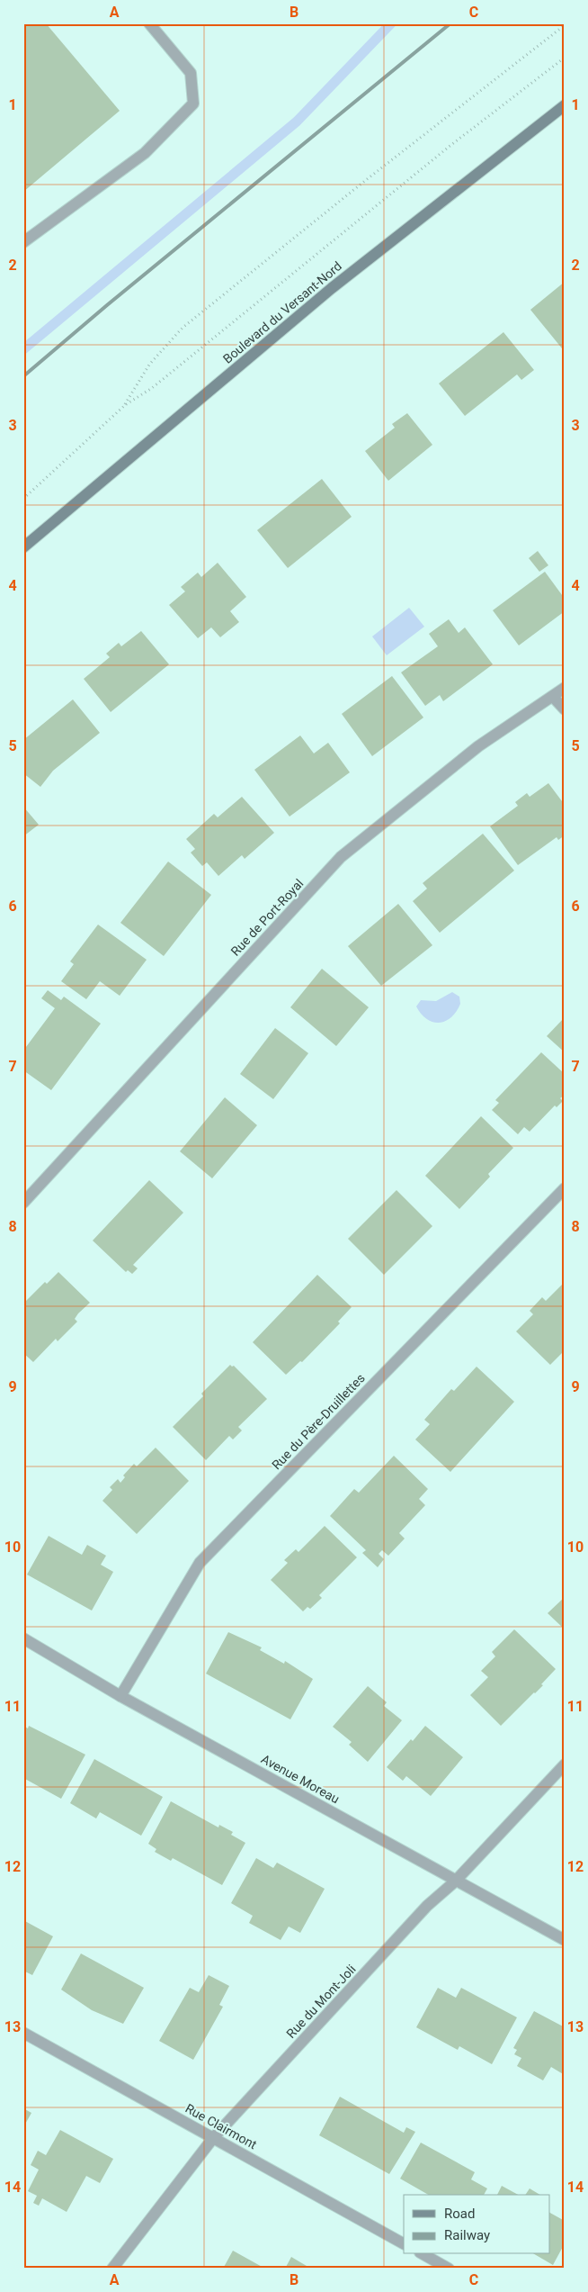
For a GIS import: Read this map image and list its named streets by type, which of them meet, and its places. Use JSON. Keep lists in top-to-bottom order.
{
  "streets": {
    "street": [
      "Boulevard du Versant-Nord",
      "Rue de Port-Royal",
      "Rue du Père-Druillettes",
      "Avenue Moreau",
      "Rue du Mont-Joli",
      "Rue Clairmont"
    ]
  },
  "crossings": [
    ["Rue du Père-Druillettes", "Avenue Moreau"],
    ["Avenue Moreau", "Rue du Mont-Joli"],
    ["Rue du Mont-Joli", "Rue Clairmont"]
  ],
  "legend": ["Road", "Railway"],
  "grid": {
    "columns": ["A", "B", "C"],
    "rows": [
      "1",
      "2",
      "3",
      "4",
      "5",
      "6",
      "7",
      "8",
      "9",
      "10",
      "11",
      "12",
      "13",
      "14"
    ]
  }
}
